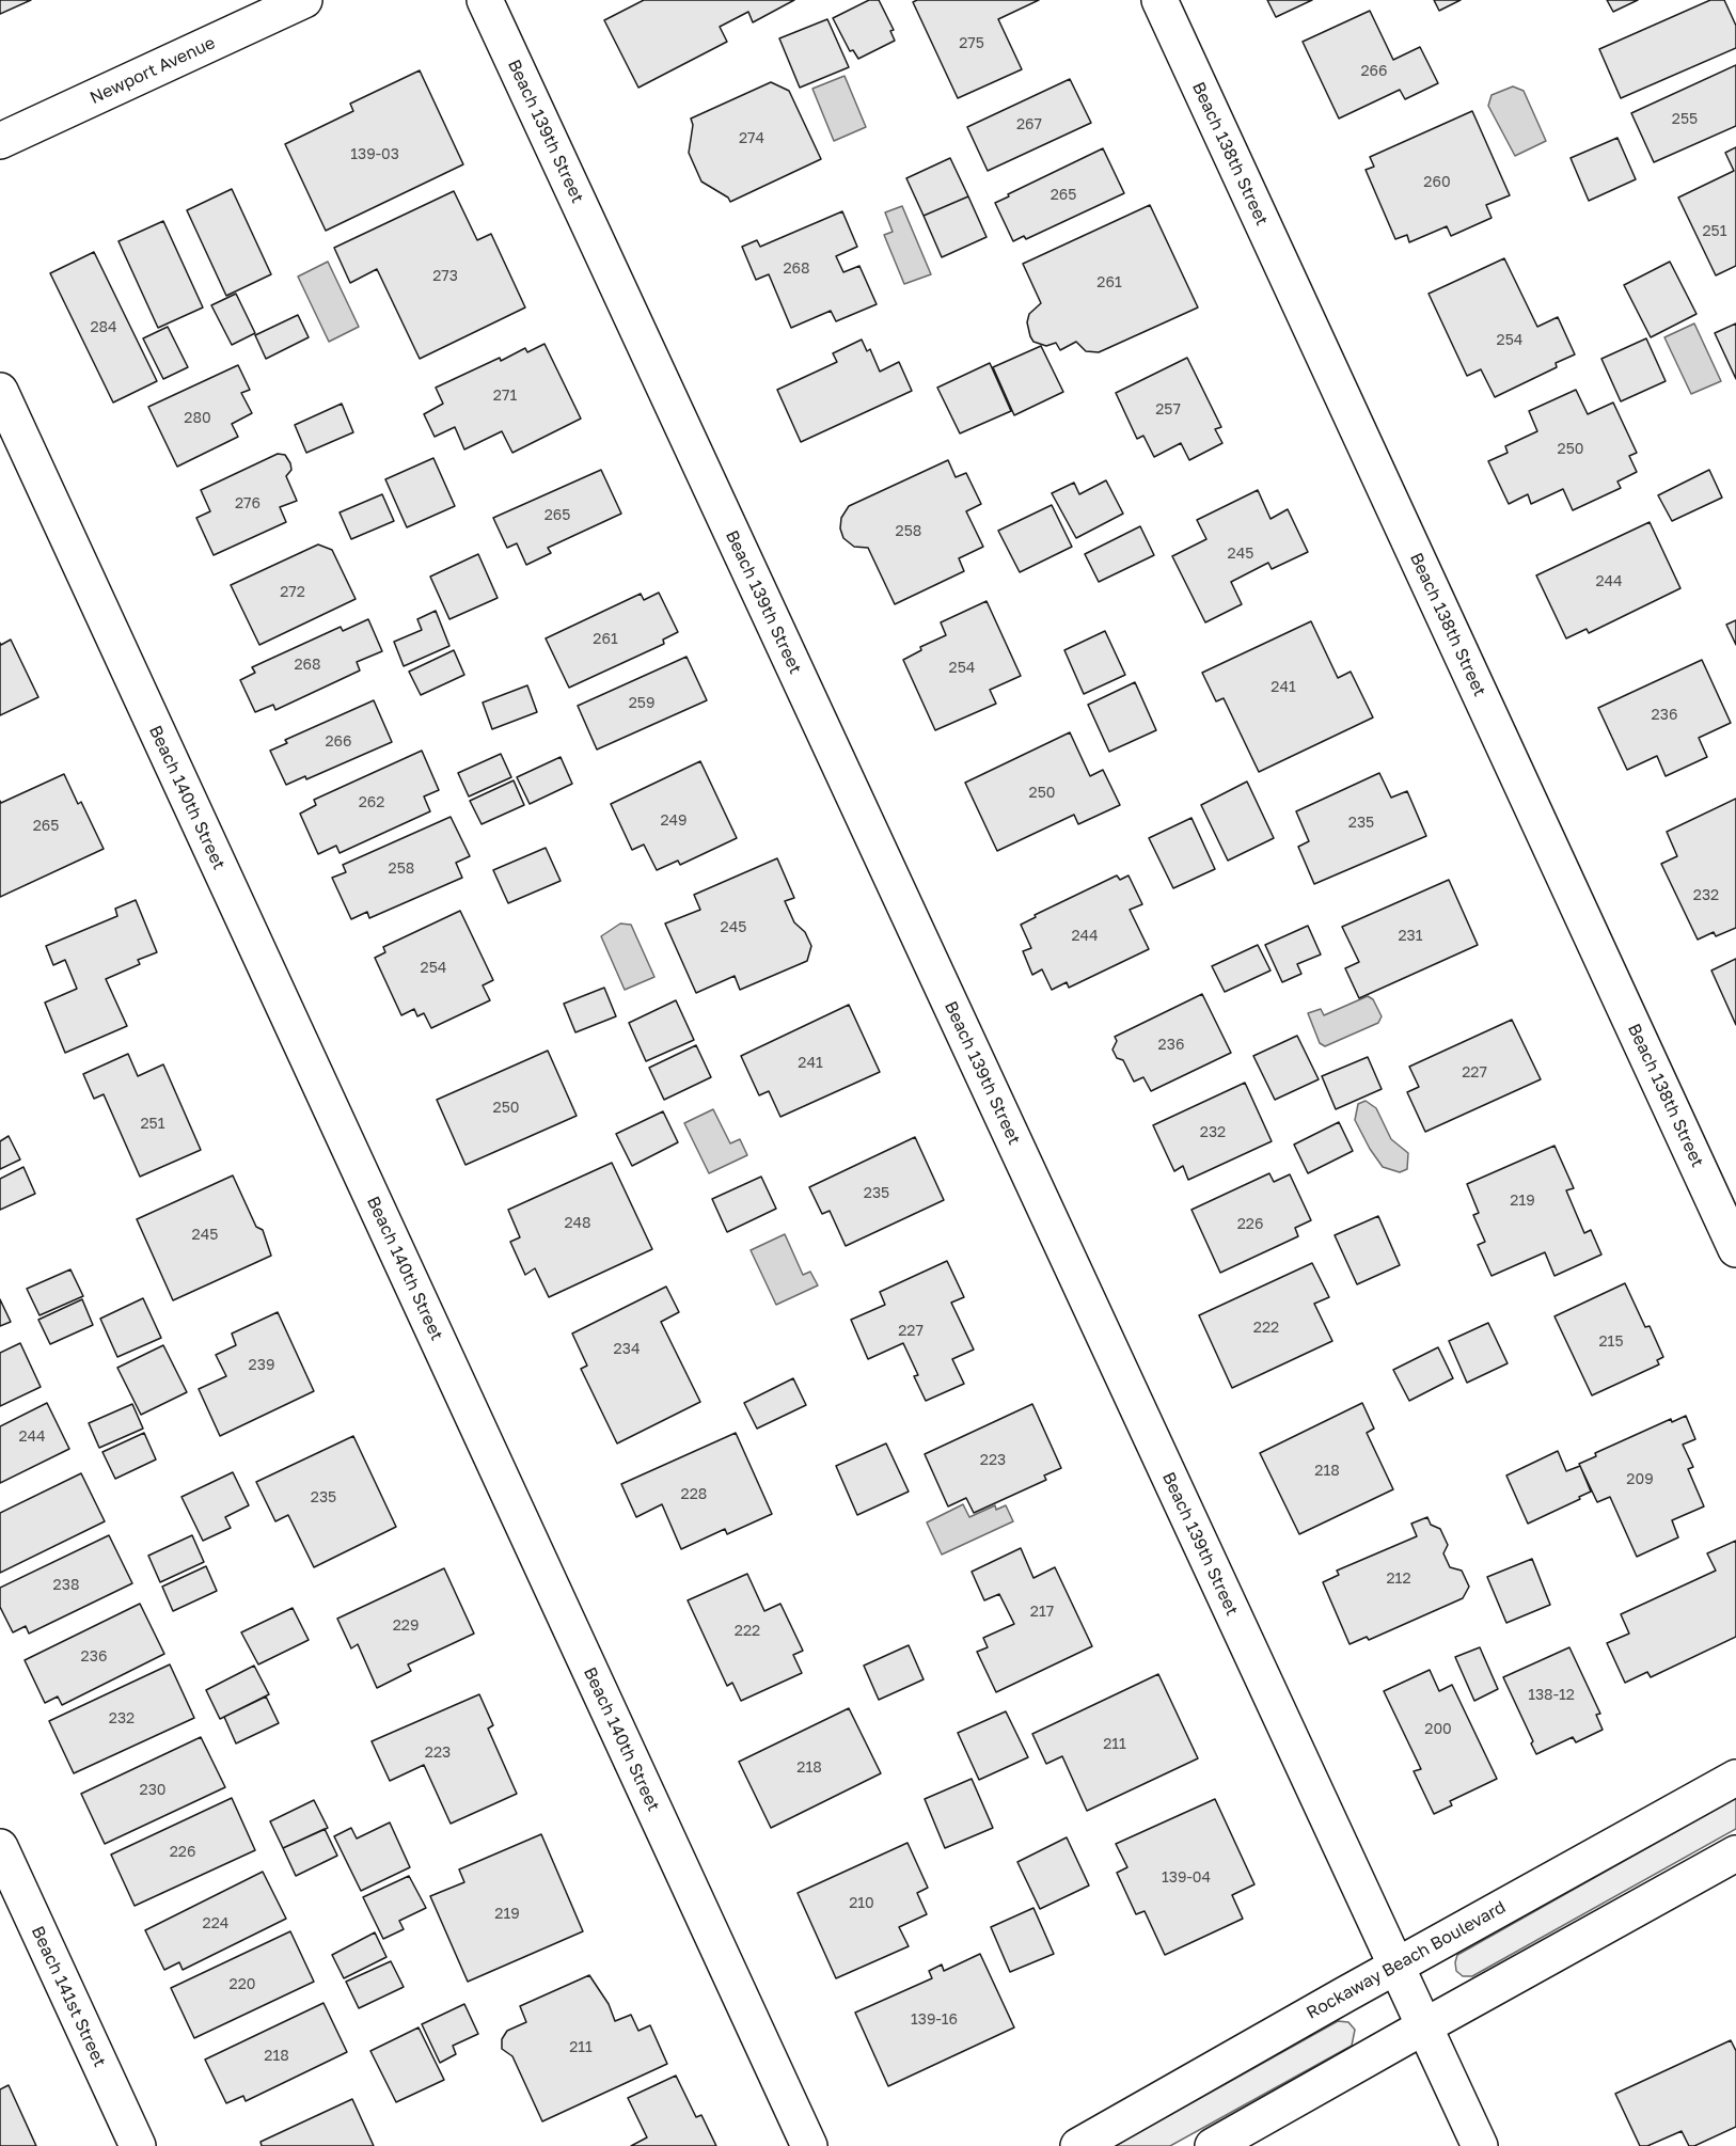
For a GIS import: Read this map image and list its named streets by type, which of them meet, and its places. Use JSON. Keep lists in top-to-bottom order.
{
  "streets": {
    "street": [
      "Newport Avenue",
      "Beach 139th Street",
      "Beach 138th Street",
      "Beach 140th Street",
      "Rockaway Beach Boulevard",
      "Beach 141st Street"
    ]
  },
  "crossings": [
    ["Beach 139th Street", "Rockaway Beach Boulevard"]
  ],
  "house_numbers": [
    "275",
    "266",
    "255",
    "267",
    "274",
    "139-03",
    "260",
    "265",
    "251",
    "268",
    "273",
    "261",
    "284",
    "254",
    "271",
    "257",
    "280",
    "250",
    "276",
    "265",
    "258",
    "245",
    "244",
    "272",
    "261",
    "268",
    "254",
    "241",
    "259",
    "236",
    "266",
    "250",
    "262",
    "249",
    "235",
    "265",
    "258",
    "232",
    "245",
    "244",
    "231",
    "254",
    "236",
    "241",
    "227",
    "250",
    "251",
    "232",
    "235",
    "219",
    "248",
    "226",
    "245",
    "222",
    "227",
    "215",
    "234",
    "239",
    "244",
    "223",
    "218",
    "209",
    "228",
    "235",
    "212",
    "238",
    "217",
    "229",
    "222",
    "236",
    "138-12",
    "232",
    "200",
    "211",
    "223",
    "218",
    "230",
    "226",
    "139-04",
    "210",
    "219",
    "224",
    "220",
    "139-16",
    "211",
    "218"
  ]
}
